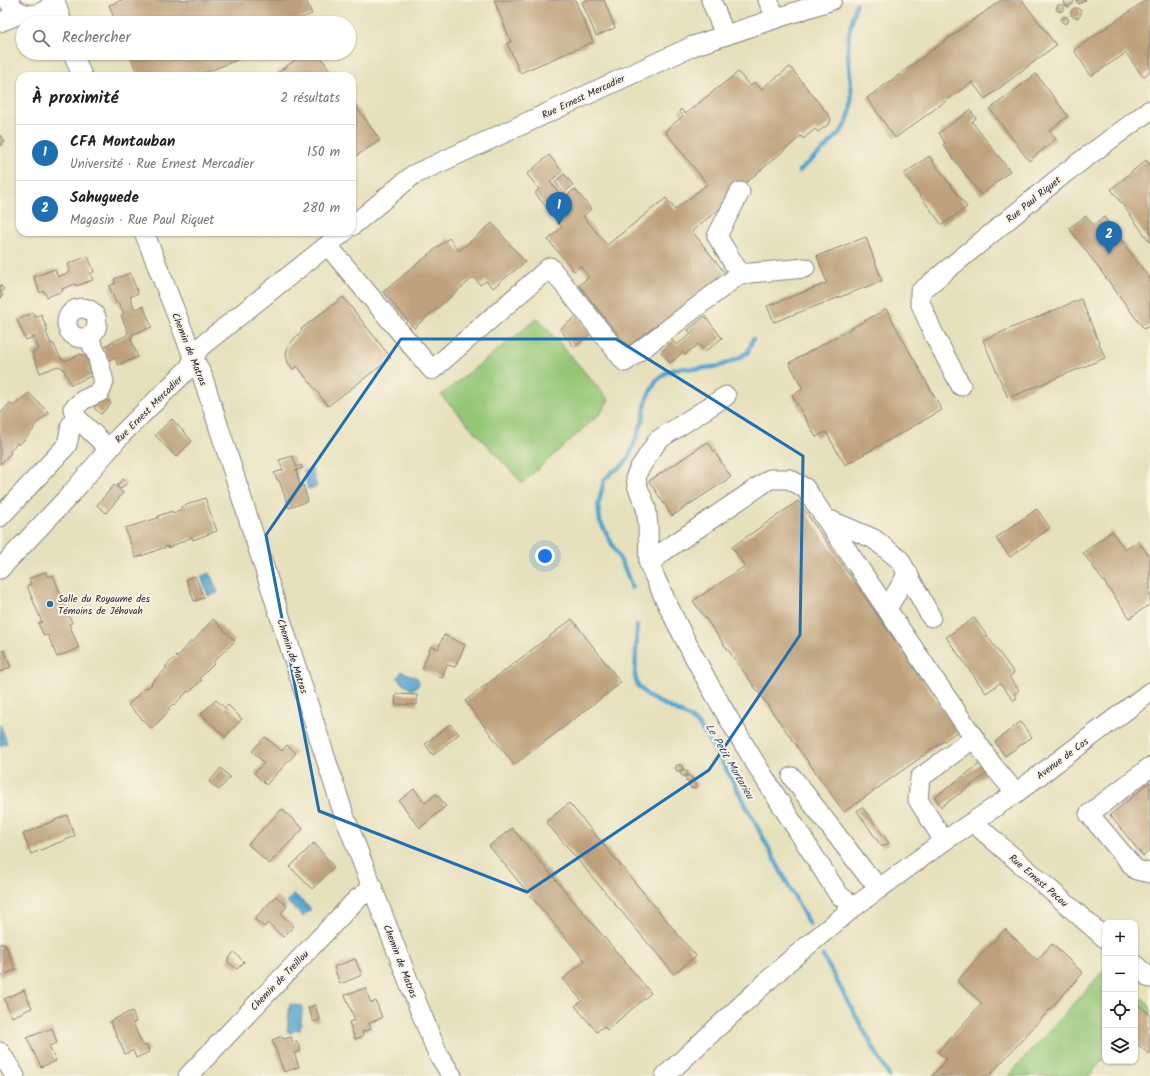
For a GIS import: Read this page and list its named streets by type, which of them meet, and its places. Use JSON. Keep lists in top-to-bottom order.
{
  "streets": {
    "street": [
      "Rue Ernest Mercadier",
      "Rue Paul Riquet",
      "Chemin de Matras",
      "Avenue de Cos",
      "Rue Ernest Pecou",
      "Chemin de Treillou"
    ]
  },
  "crossings": [
    ["Rue Ernest Mercadier", "Chemin de Matras"],
    ["Chemin de Matras", "Chemin de Treillou"],
    ["Avenue de Cos", "Rue Ernest Pecou"]
  ],
  "water": ["Le Petit Mortarieu"],
  "places": ["Salle du Royaume des Témoins de Jéhovah"],
  "page": {
    "search": "Rechercher",
    "heading": ["À proximité", "2 résultats"],
    "list": [
      {
        "mark": "1",
        "name": "CFA Montauban",
        "note": "Université · Rue Ernest Mercadier",
        "value": "150 m"
      },
      {
        "mark": "2",
        "name": "Sahuguede",
        "note": "Magasin · Rue Paul Riquet",
        "value": "280 m"
      }
    ],
    "pins": ["1", "2"],
    "map_buttons": ["+", "−"]
  }
}
